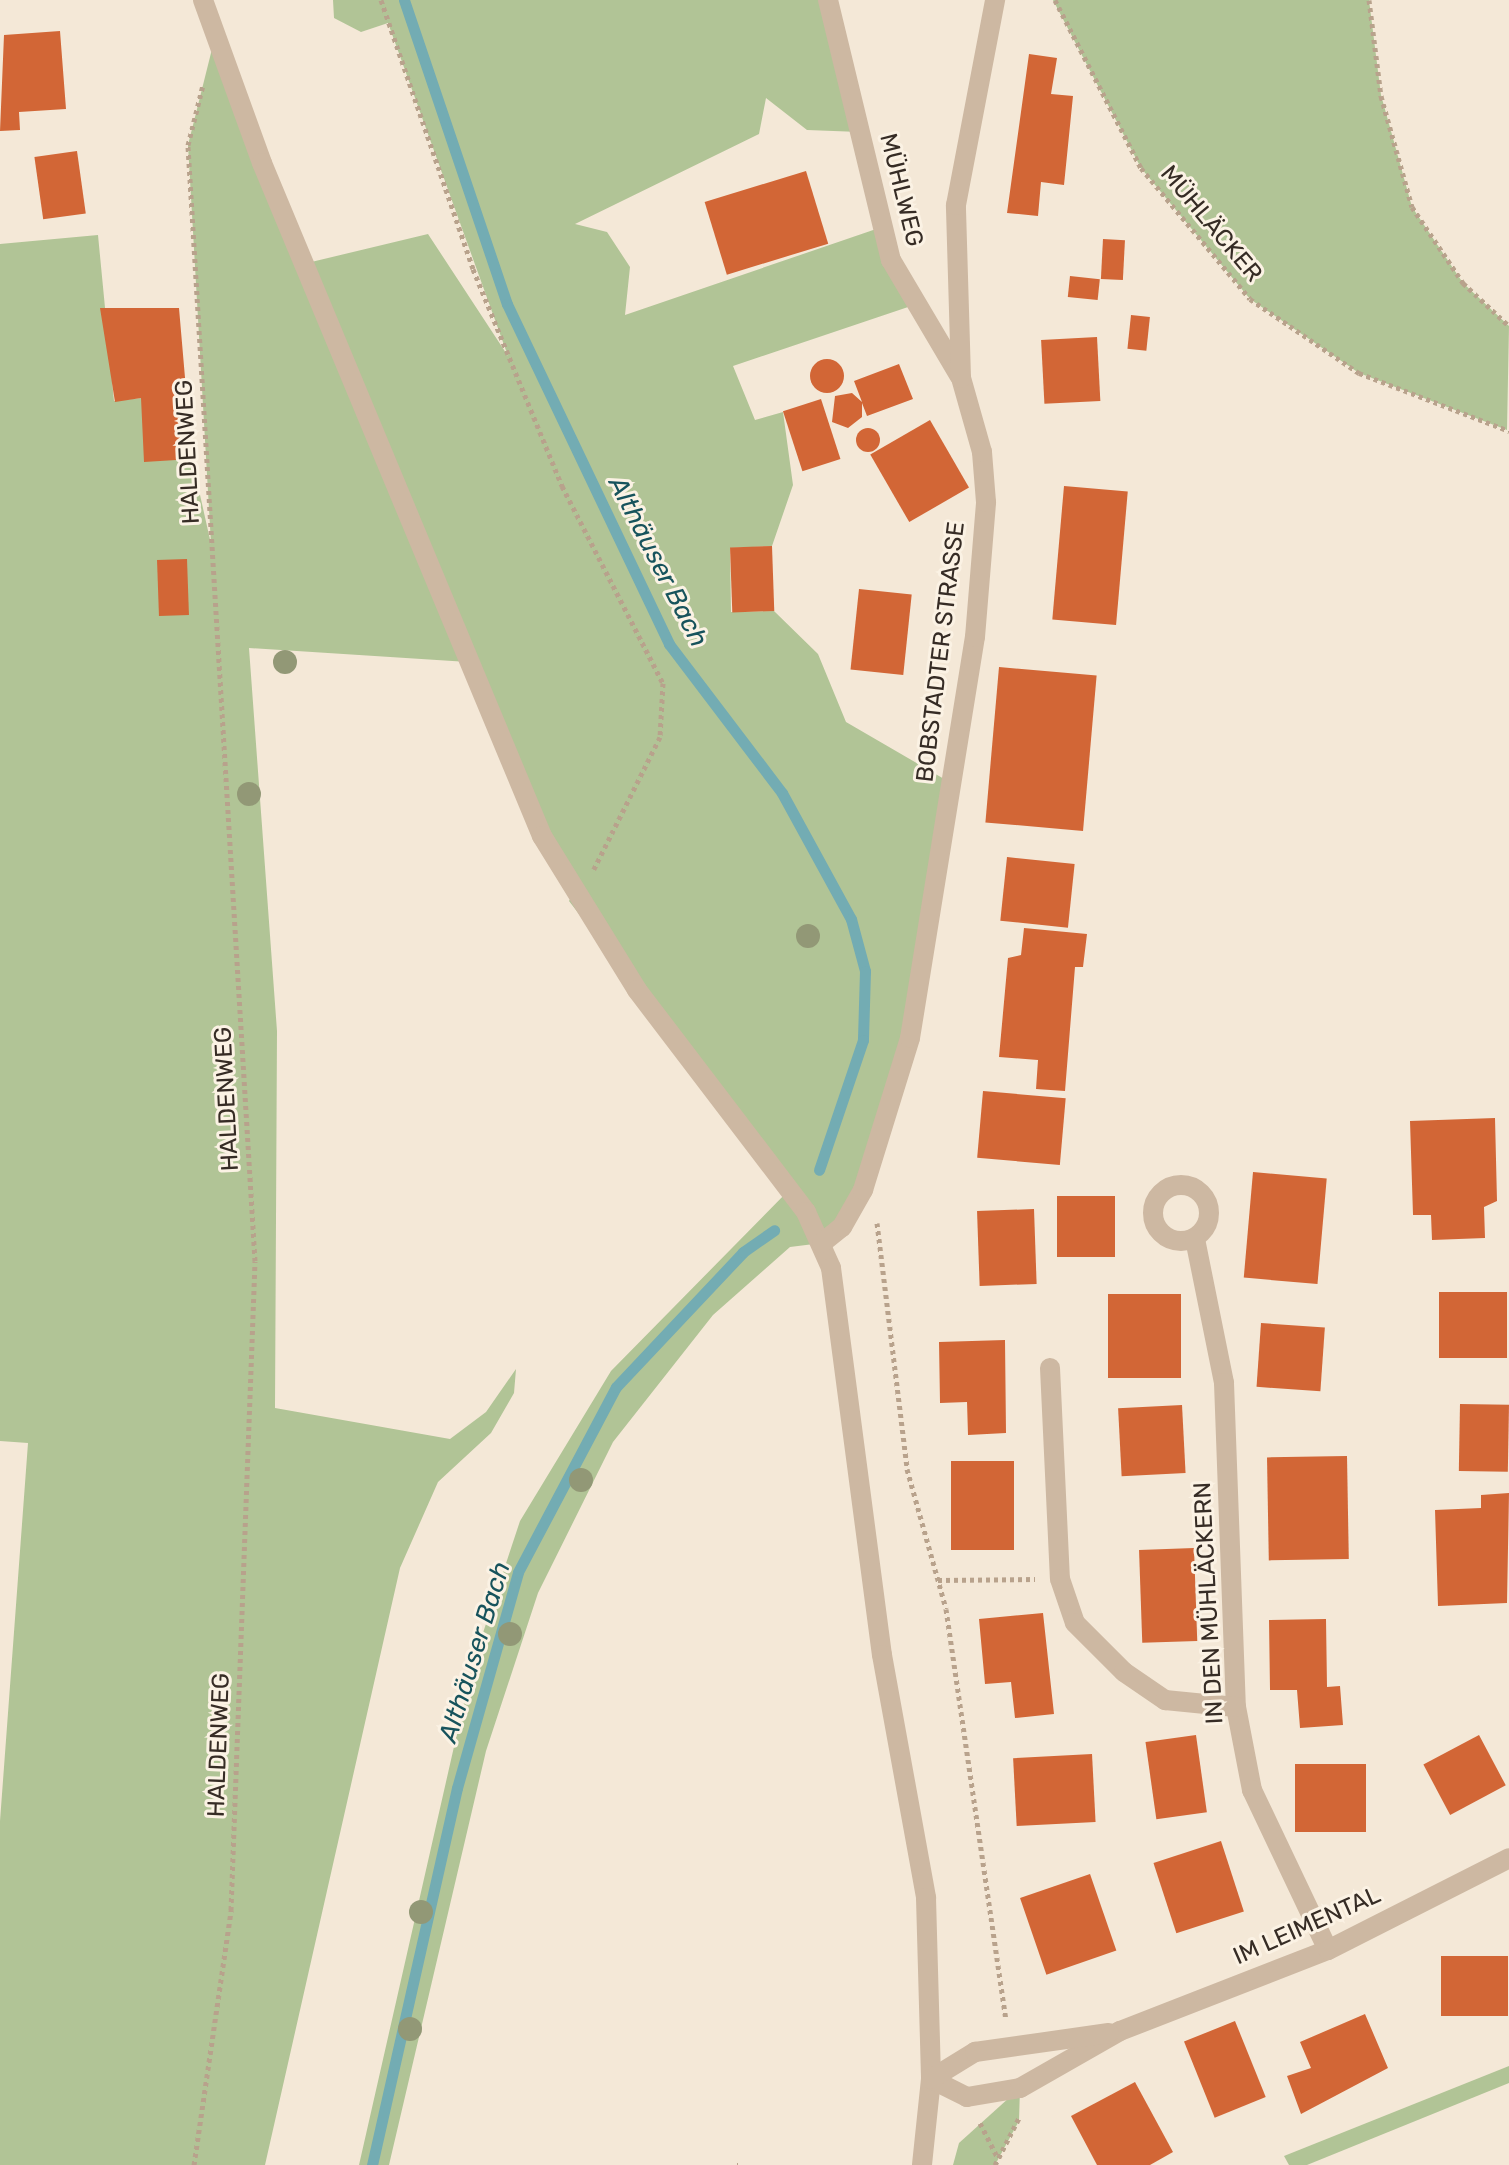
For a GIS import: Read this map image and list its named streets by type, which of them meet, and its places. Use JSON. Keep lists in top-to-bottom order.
{
  "streets": {
    "street": [
      "MÜHLWEG",
      "BOBSTADTER STRASSE",
      "IN DEN MÜHLÄCKERN",
      "IM LEIMENTAL"
    ],
    "path": ["MÜHLÄCKER", "HALDENWEG"]
  },
  "crossings": [
    ["MÜHLWEG", "BOBSTADTER STRASSE"],
    ["IN DEN MÜHLÄCKERN", "IM LEIMENTAL"]
  ],
  "water": ["Althäuser Bach"]
}
